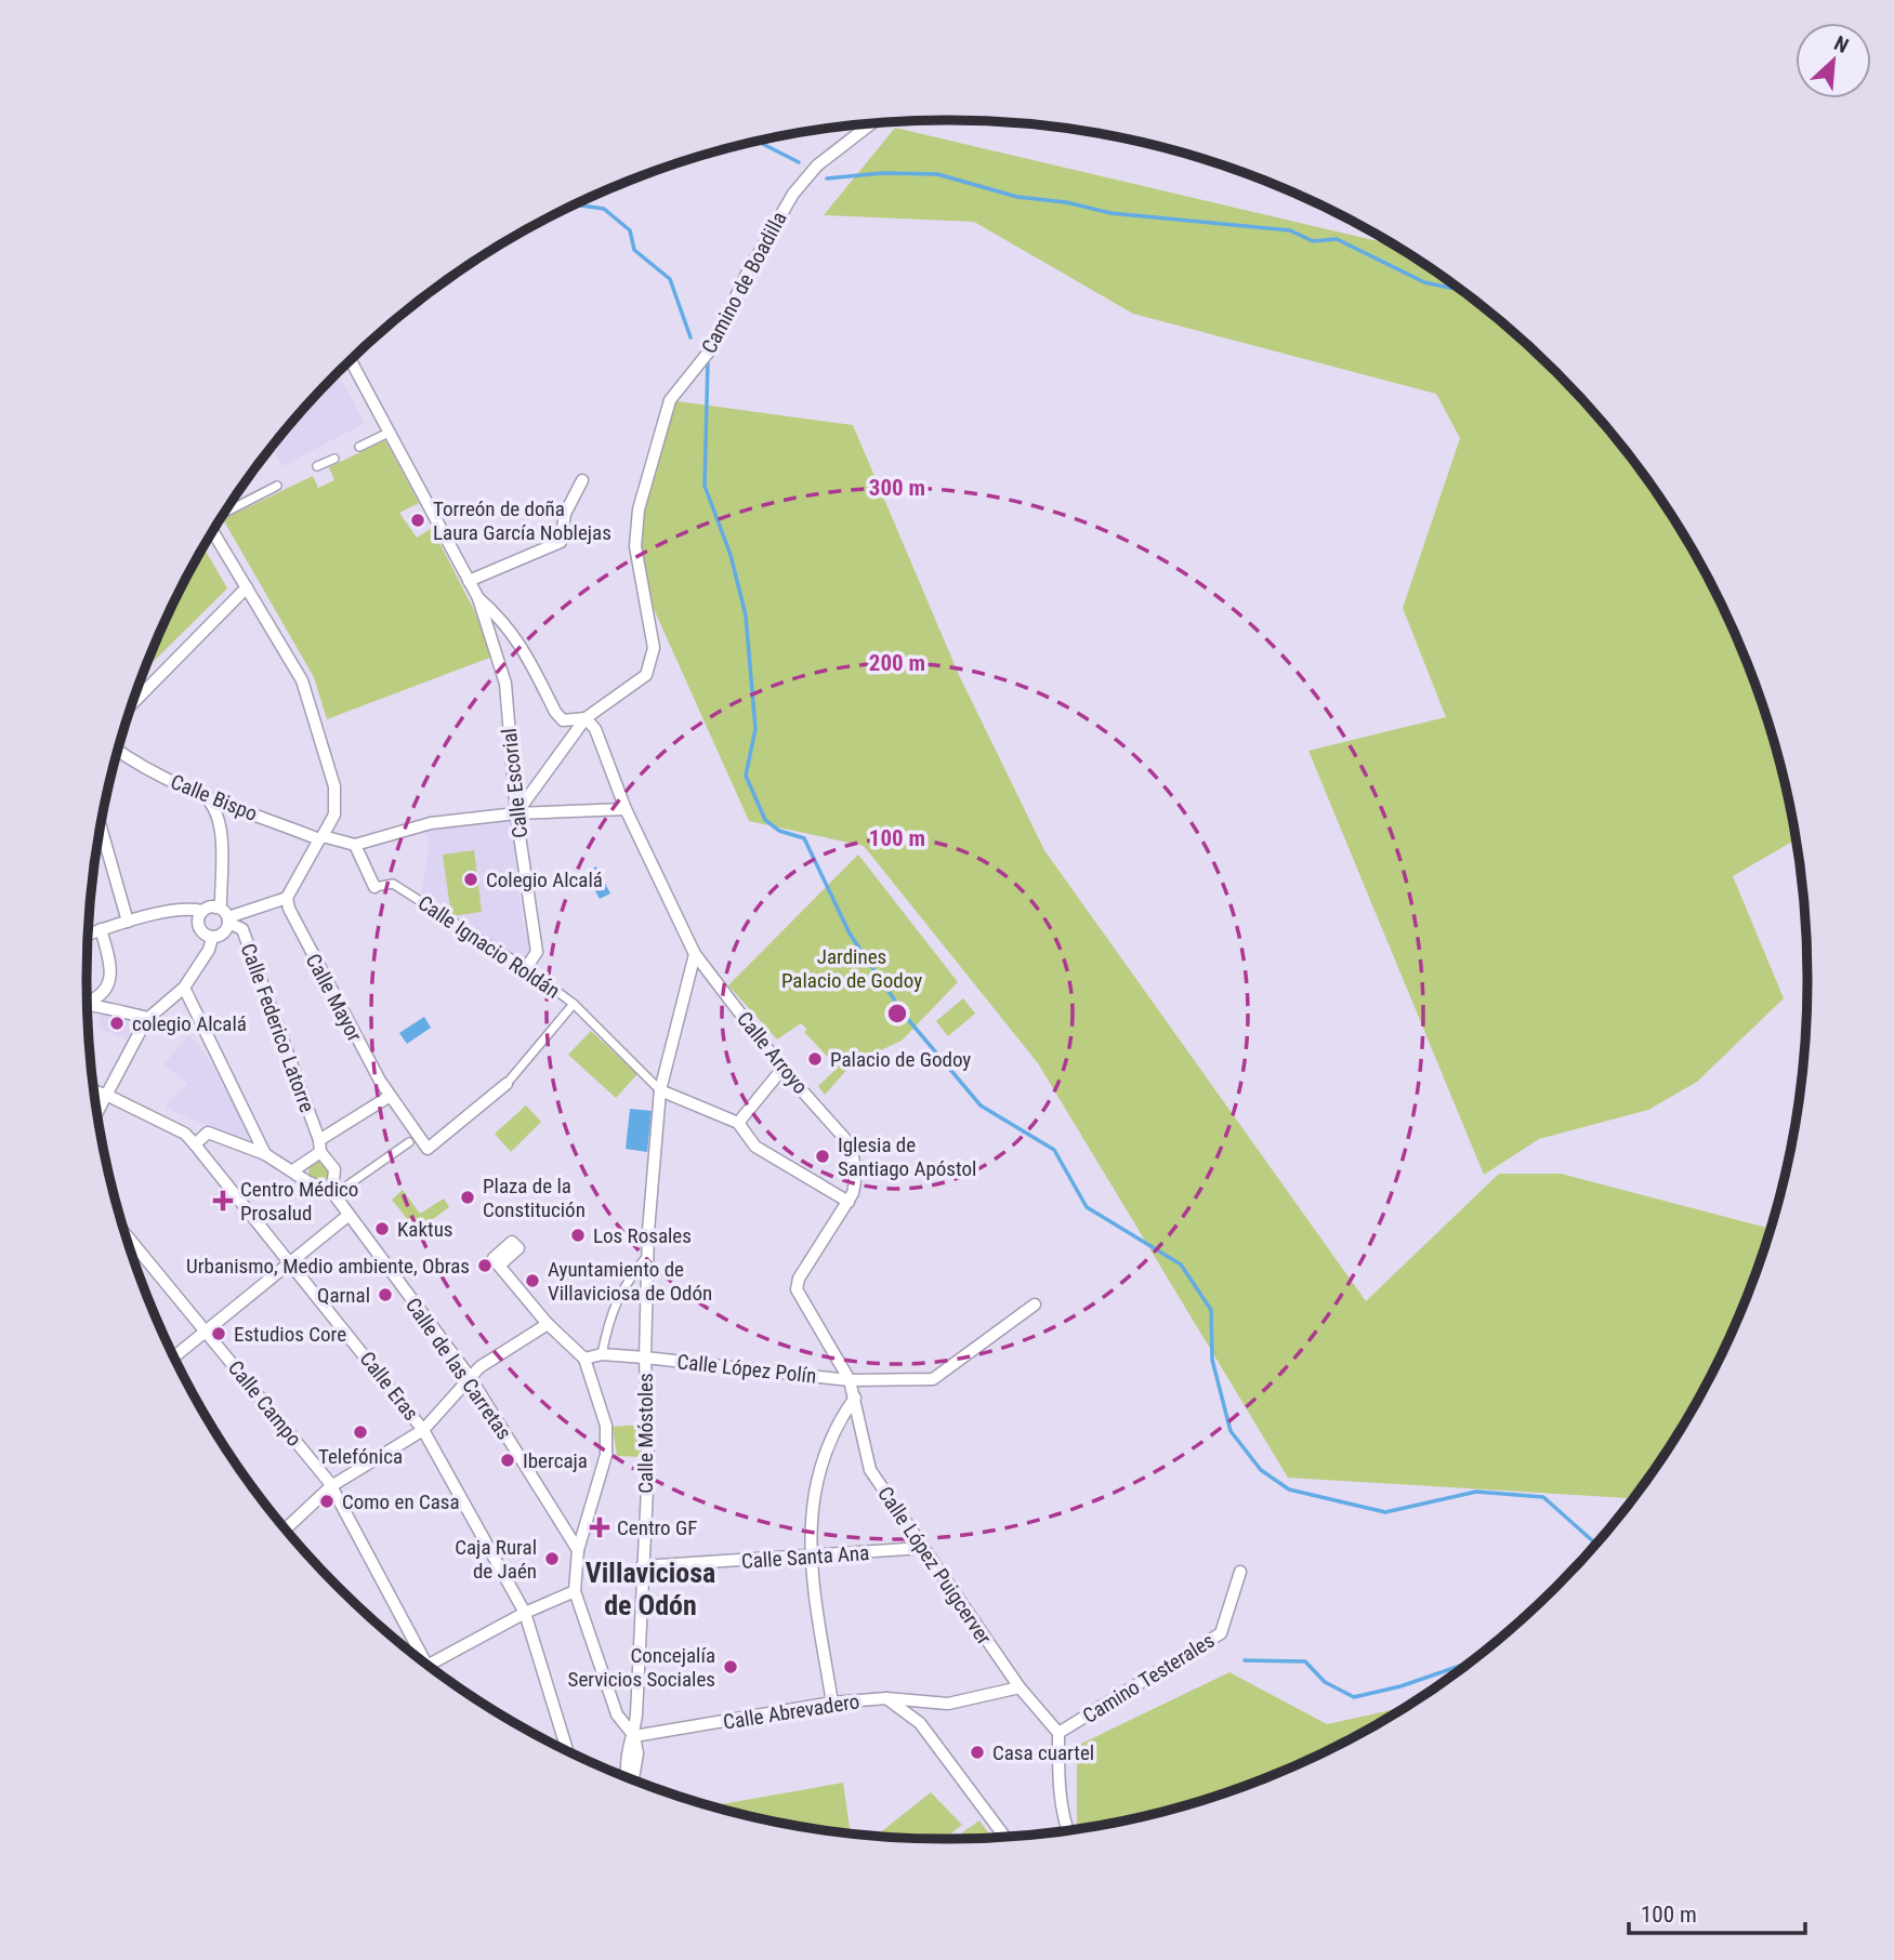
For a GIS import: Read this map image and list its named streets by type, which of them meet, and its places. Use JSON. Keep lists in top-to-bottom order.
{
  "streets": {
    "street": [
      "Camino de Boadilla",
      "Calle Escorial",
      "Calle Bispo",
      "Calle Ignacio Roldán",
      "Calle Mayor",
      "Calle Federico Latorre",
      "Calle Arroyo",
      "Calle de las Carretas",
      "Calle López Polín",
      "Calle Eras",
      "Calle Campo",
      "Calle Móstoles",
      "Calle Santa Ana",
      "Calle López Puigcerver",
      "Camino Testerales",
      "Calle Abrevadero"
    ]
  },
  "crossings": [
    ["Camino de Boadilla", "Calle Arroyo"],
    ["Calle Escorial", "Calle Ignacio Roldán"],
    ["Calle Ignacio Roldán", "Calle Móstoles"],
    ["Calle Federico Latorre", "Calle de las Carretas"],
    ["Calle Arroyo", "Calle López Polín"],
    ["Calle Arroyo", "Calle Móstoles"],
    ["Calle Arroyo", "Calle López Puigcerver"],
    ["Calle López Polín", "Calle Móstoles"],
    ["Calle López Polín", "Calle López Puigcerver"],
    ["Calle Móstoles", "Calle Santa Ana"],
    ["Calle Móstoles", "Calle Abrevadero"],
    ["Calle Santa Ana", "Calle López Puigcerver"],
    ["Calle López Puigcerver", "Camino Testerales"],
    ["Calle López Puigcerver", "Calle Abrevadero"]
  ],
  "districts": ["Villaviciosa de Odón"],
  "parks": ["Jardines Palacio de Godoy"],
  "places": {
    "other": [
      "Torreón de doña Laura García Noblejas",
      "Colegio Alcalá",
      "colegio Alcalá",
      "Palacio de Godoy",
      "Iglesia de Santiago Apóstol",
      "Plaza de la Constitución",
      "Kaktus",
      "Los Rosales",
      "Urbanismo, Medio ambiente, Obras",
      "Ayuntamiento de Villaviciosa de Odón",
      "Qarnal",
      "Estudios Core",
      "Telefónica",
      "Ibercaja",
      "Como en Casa",
      "Caja Rural de Jaén",
      "Concejalía Servicios Sociales",
      "Casa cuartel"
    ],
    "health": ["Centro Médico Prosalud", "Centro GF"]
  },
  "scale_bar": "100 m",
  "north": "top right",
  "rings": ["300 m", "200 m", "100 m"]
}
